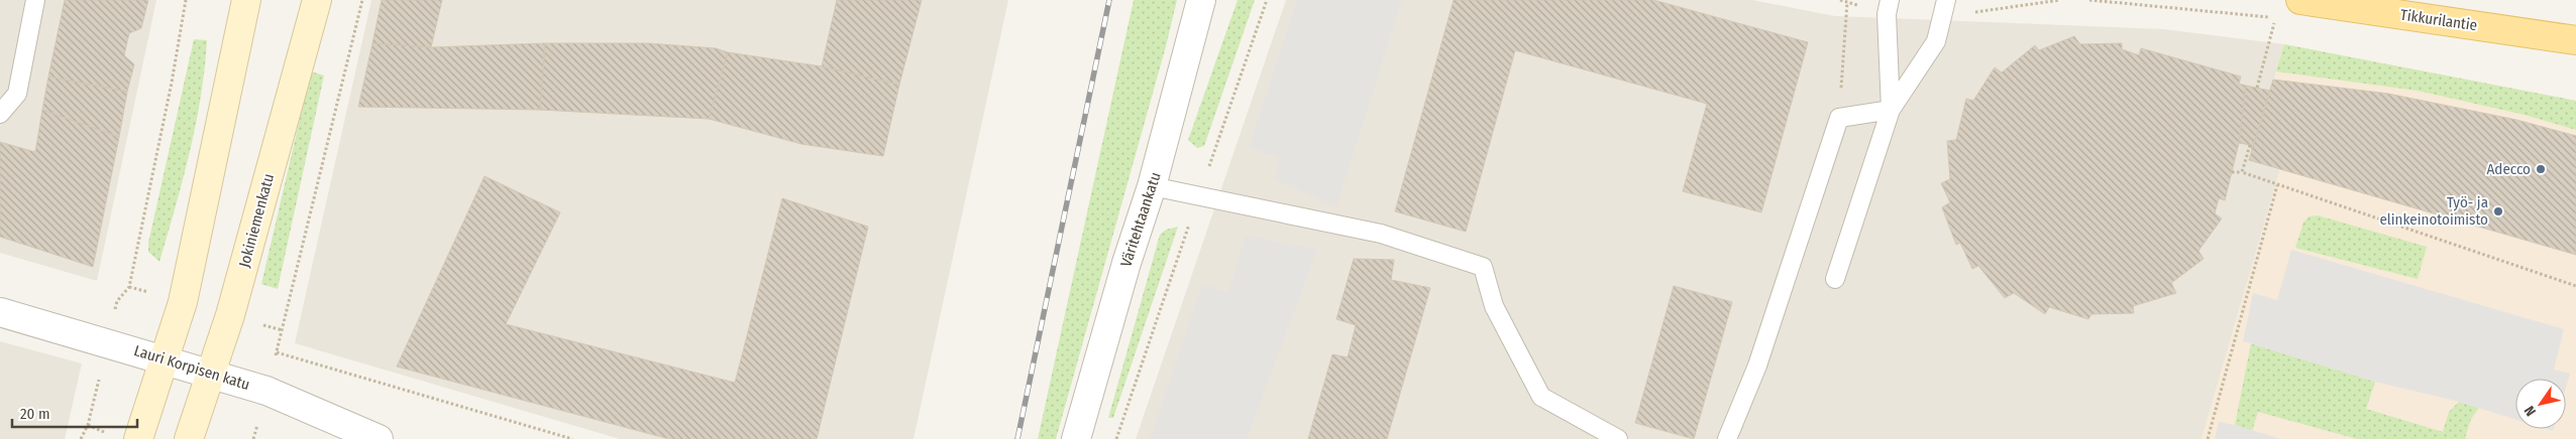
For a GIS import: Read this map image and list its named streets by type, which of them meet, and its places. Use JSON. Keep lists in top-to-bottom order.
{
  "streets": {
    "main road": ["Tikkurilantie", "Jokiniemenkatu"],
    "street": ["Väritehtaankatu", "Lauri Korpisen katu"]
  },
  "crossings": [
    ["Jokiniemenkatu", "Lauri Korpisen katu"]
  ],
  "places": ["Adecco", "Työ- ja elinkeinotoimisto"],
  "scale_bar": "20 m",
  "north": "bottom left"
}
